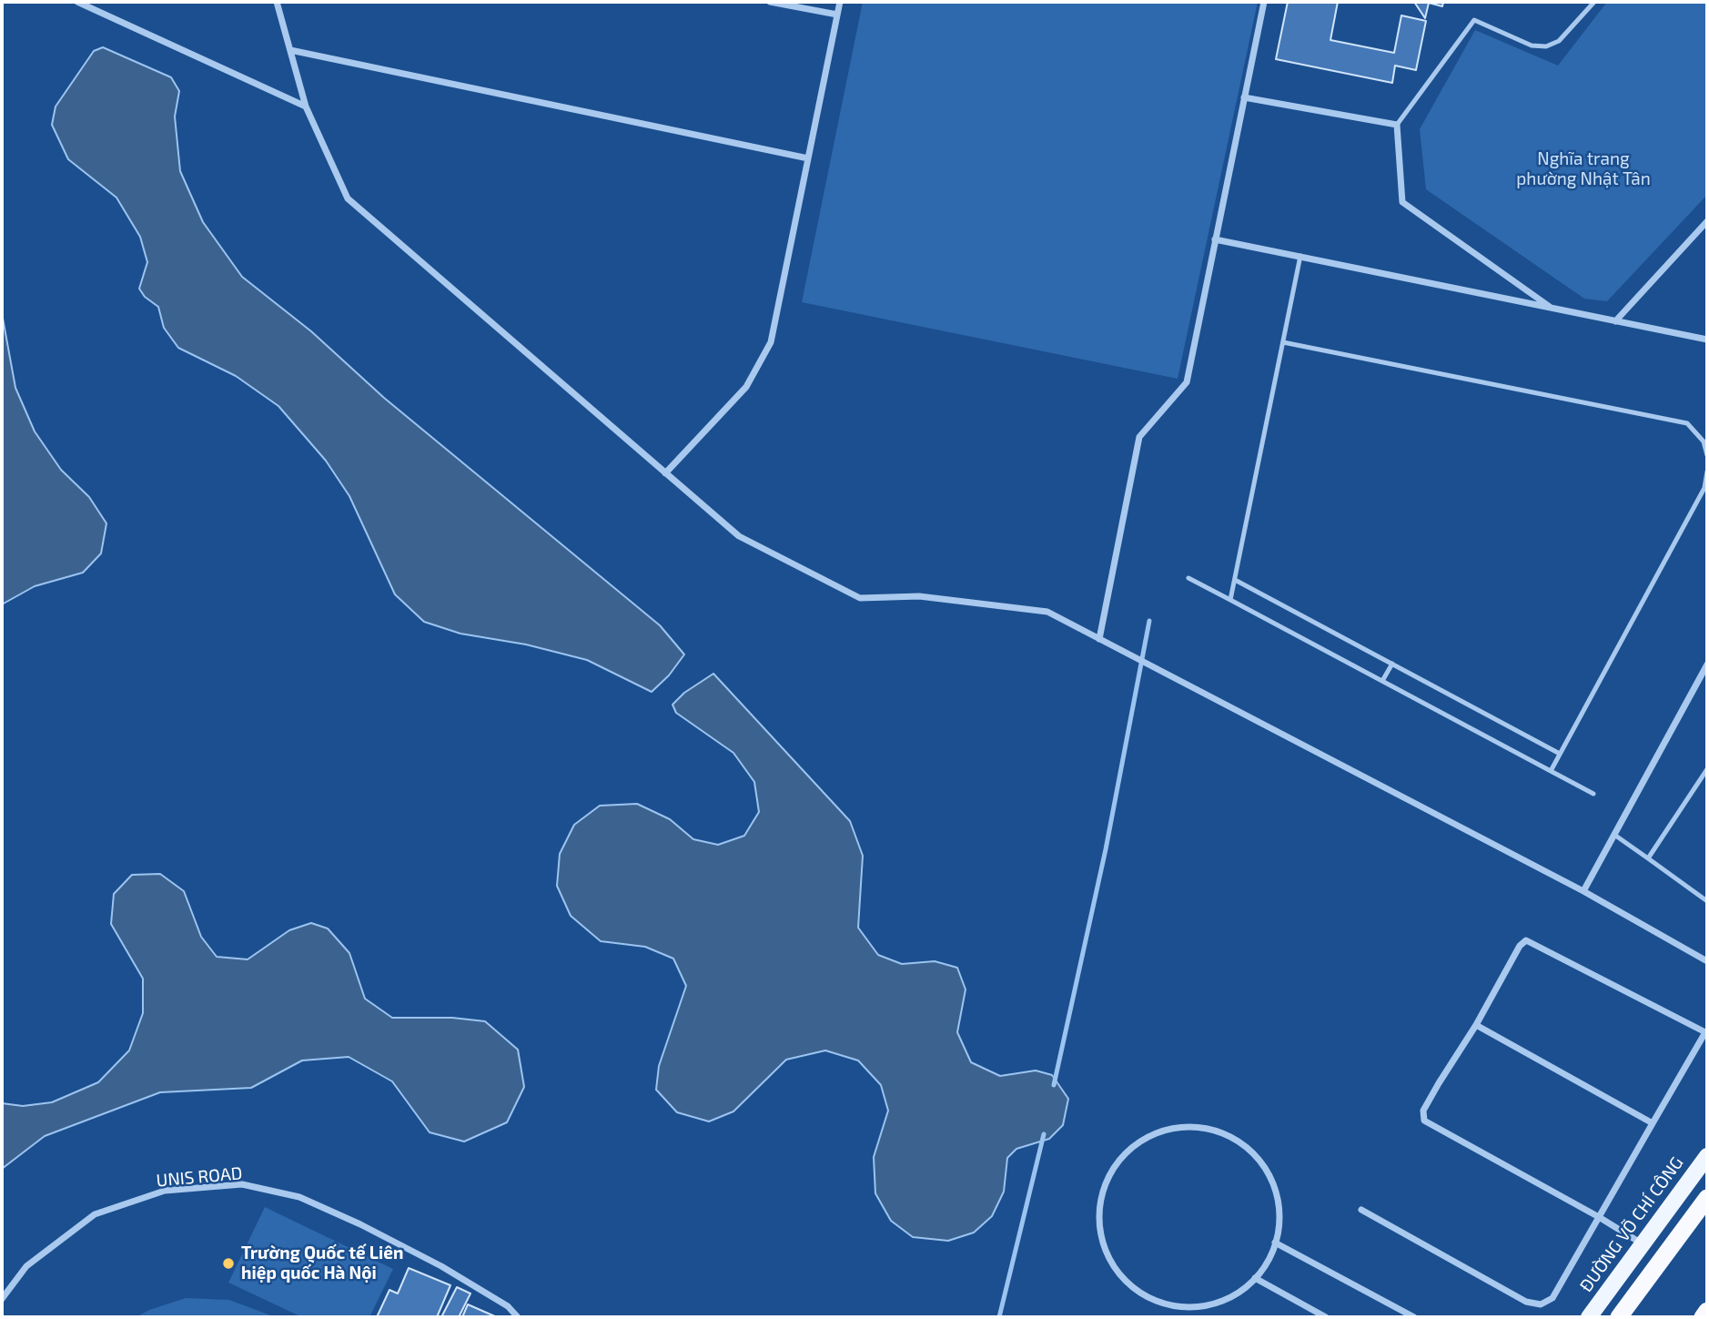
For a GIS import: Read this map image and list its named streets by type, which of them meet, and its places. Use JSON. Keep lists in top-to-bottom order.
{
  "streets": {
    "main road": ["ĐƯỜNG VÕ CHÍ CÔNG"],
    "street": ["UNIS ROAD"]
  },
  "parks": ["Nghĩa trang phường Nhật Tân"],
  "places": ["Trường Quốc tế Liên hiệp quốc Hà Nội"]
}
